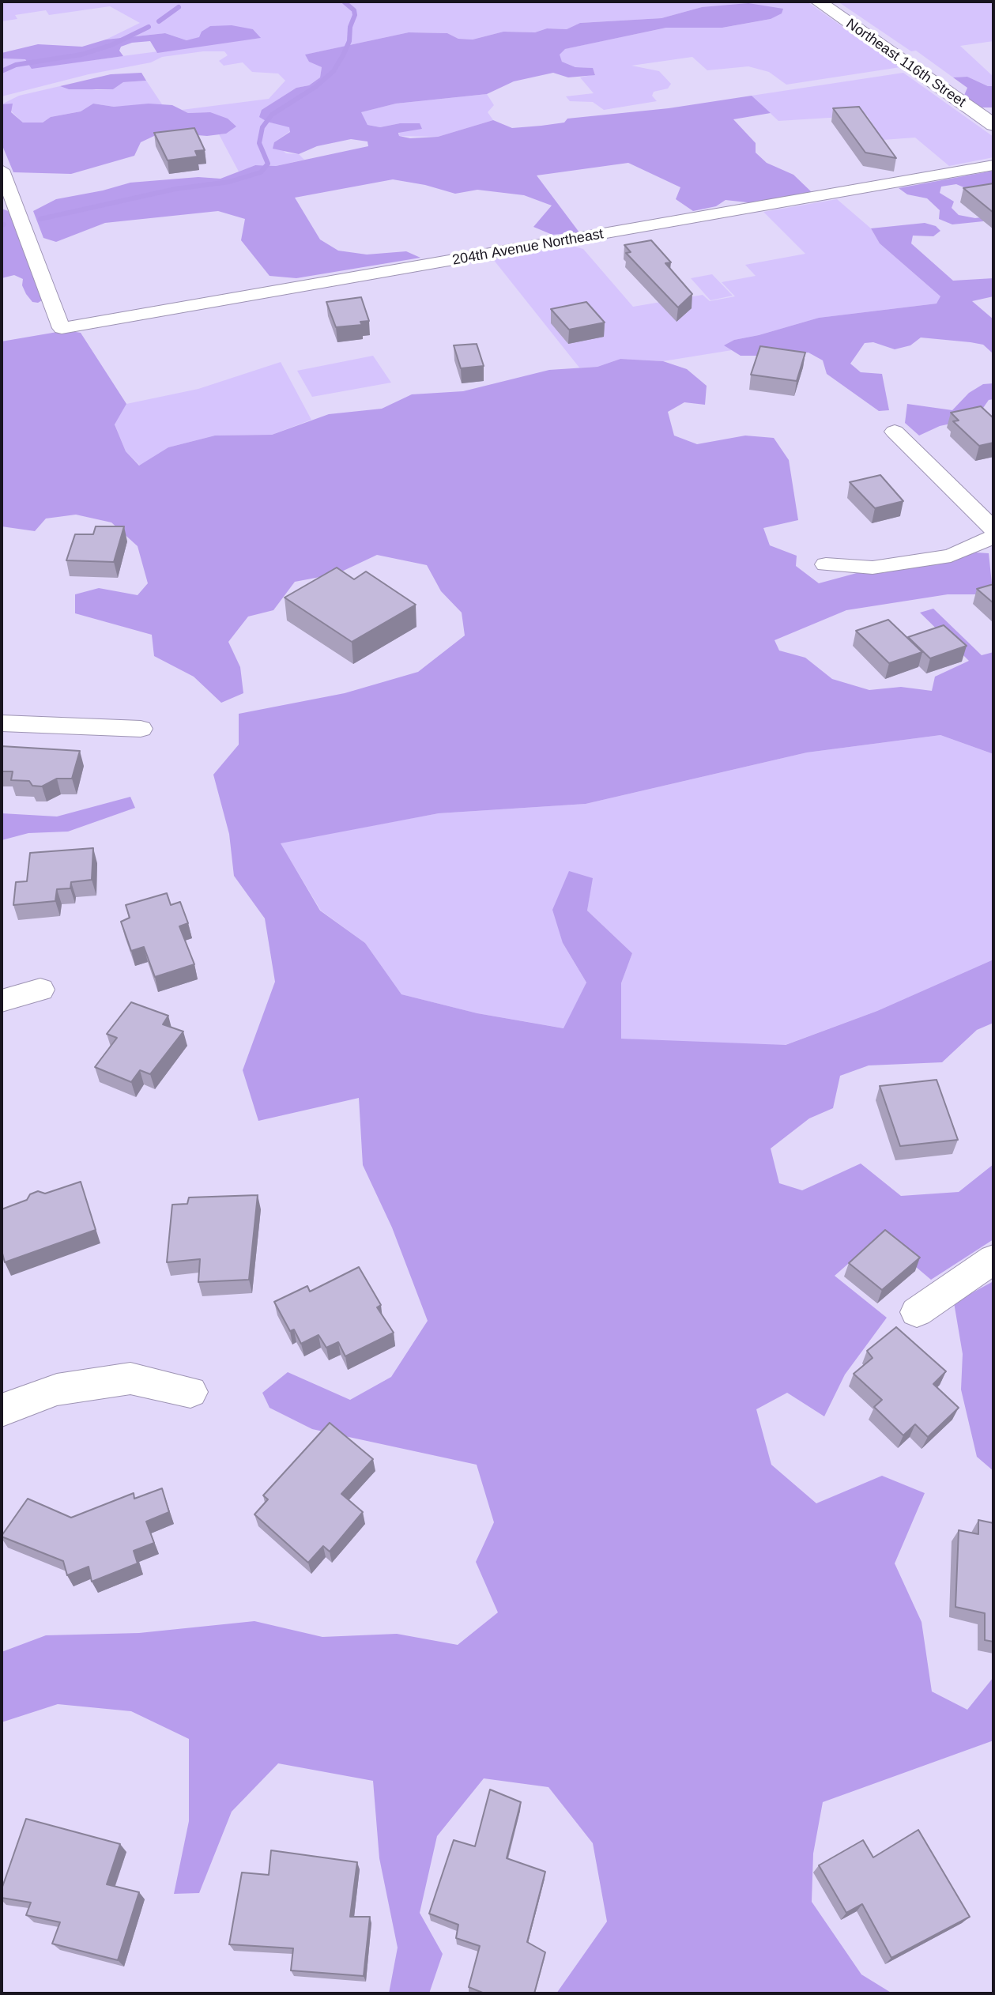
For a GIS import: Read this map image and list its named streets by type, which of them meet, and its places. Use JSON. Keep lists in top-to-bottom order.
{
  "streets": {
    "street": ["Northeast 116th Street", "204th Avenue Northeast"]
  }
}
